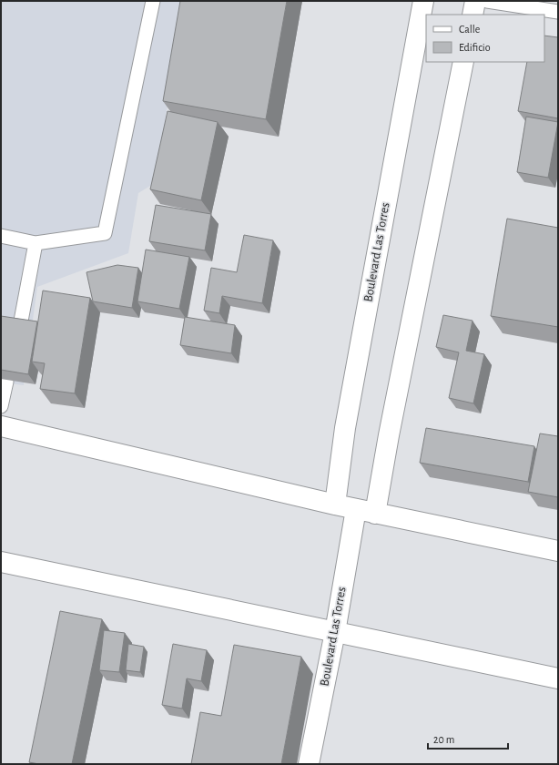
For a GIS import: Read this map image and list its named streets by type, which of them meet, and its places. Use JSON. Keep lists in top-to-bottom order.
{
  "streets": {
    "street": ["Boulevard Las Torres"]
  },
  "legend": ["Calle", "Edificio"],
  "scale_bar": "20 m"
}
